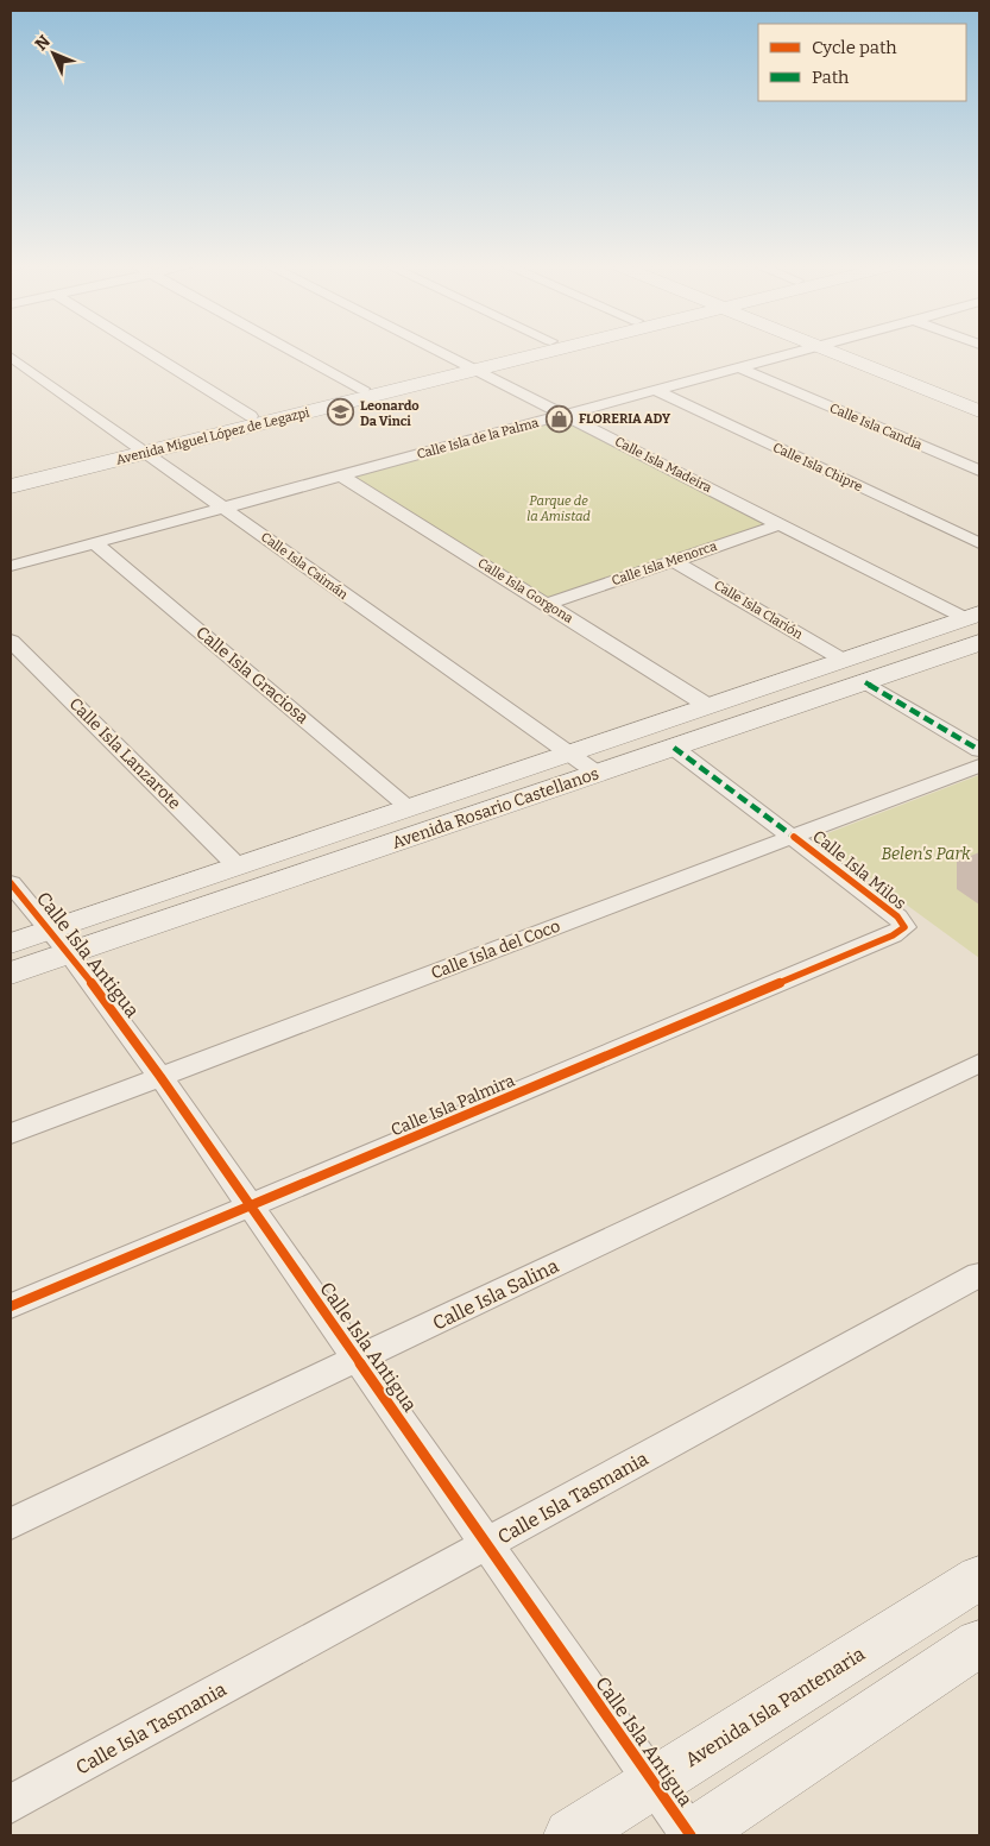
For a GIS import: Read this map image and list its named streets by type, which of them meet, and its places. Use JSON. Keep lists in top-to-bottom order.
{
  "streets": {
    "street": [
      "Calle Isla Candia",
      "Avenida Miguel López de Legazpi",
      "Calle Isla de la Palma",
      "Calle Isla Madeira",
      "Calle Isla Chipre",
      "Calle Isla Menorca",
      "Calle Isla Caimán",
      "Calle Isla Gorgona",
      "Calle Isla Clarión",
      "Calle Isla Graciosa",
      "Calle Isla Lanzarote",
      "Avenida Rosario Castellanos",
      "Calle Isla Milos",
      "Calle Isla del Coco",
      "Calle Isla Antigua",
      "Calle Isla Palmira",
      "Calle Isla Salina",
      "Calle Isla Tasmania",
      "Avenida Isla Pantenaria"
    ]
  },
  "crossings": [
    ["Calle Isla Candia", "Calle Isla de la Palma"],
    ["Avenida Miguel López de Legazpi", "Calle Isla Madeira"],
    ["Avenida Miguel López de Legazpi", "Calle Isla Caimán"],
    ["Calle Isla de la Palma", "Calle Isla Madeira"],
    ["Calle Isla de la Palma", "Calle Isla Chipre"],
    ["Calle Isla de la Palma", "Calle Isla Caimán"],
    ["Calle Isla de la Palma", "Calle Isla Gorgona"],
    ["Calle Isla de la Palma", "Calle Isla Graciosa"],
    ["Calle Isla Madeira", "Calle Isla Menorca"],
    ["Calle Isla Madeira", "Avenida Rosario Castellanos"],
    ["Calle Isla Menorca", "Calle Isla Gorgona"],
    ["Calle Isla Menorca", "Calle Isla Clarión"],
    ["Calle Isla Caimán", "Avenida Rosario Castellanos"],
    ["Calle Isla Gorgona", "Avenida Rosario Castellanos"],
    ["Calle Isla Clarión", "Avenida Rosario Castellanos"],
    ["Calle Isla Graciosa", "Avenida Rosario Castellanos"],
    ["Calle Isla Lanzarote", "Avenida Rosario Castellanos"],
    ["Avenida Rosario Castellanos", "Calle Isla Milos"],
    ["Avenida Rosario Castellanos", "Calle Isla Antigua"],
    ["Calle Isla Milos", "Calle Isla del Coco"],
    ["Calle Isla Milos", "Calle Isla Palmira"],
    ["Calle Isla del Coco", "Calle Isla Antigua"],
    ["Calle Isla Antigua", "Calle Isla Palmira"],
    ["Calle Isla Antigua", "Calle Isla Salina"],
    ["Calle Isla Antigua", "Calle Isla Tasmania"],
    ["Calle Isla Antigua", "Avenida Isla Pantenaria"]
  ],
  "parks": ["Parque de la Amistad", "Belen's Park"],
  "places": {
    "school or university": ["Leonardo Da Vinci"],
    "shop": ["FLORERIA ADY"]
  },
  "legend": ["Cycle path", "Path"],
  "north": "top left"
}
